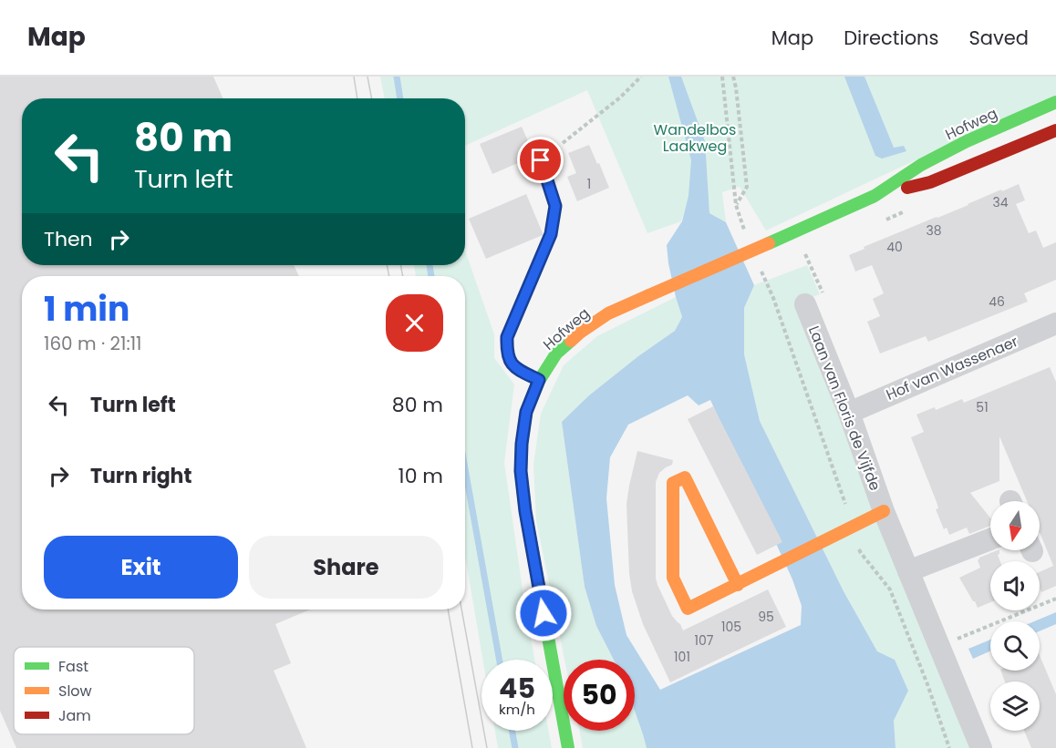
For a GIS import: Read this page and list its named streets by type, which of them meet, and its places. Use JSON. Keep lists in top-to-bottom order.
{
  "streets": {
    "main road": ["Hofweg"],
    "street": ["Hof van Wassenaer", "Laan van Floris de Vijfde"]
  },
  "crossings": [
    ["Hof van Wassenaer", "Laan van Floris de Vijfde"]
  ],
  "parks": ["Wandelbos Laakweg"],
  "house_numbers": [
    "1",
    "34",
    "38",
    "40",
    "46",
    "51",
    "95",
    "105",
    "107",
    "101"
  ],
  "legend": ["Fast", "Slow", "Jam"],
  "north": "bottom",
  "page": {
    "header": "Map",
    "nav": ["Map", "Directions", "Saved"],
    "turn": ["80 m", "Turn left"],
    "then": "Then",
    "heading": ["1 min", "160 m · 21:11"],
    "list": [
      {
        "name": "Turn left",
        "value": "80 m"
      },
      {
        "name": "Turn right",
        "value": "10 m"
      }
    ],
    "buttons": ["Exit", "Share"],
    "speed": "45 km/h",
    "limit": "50"
  }
}
